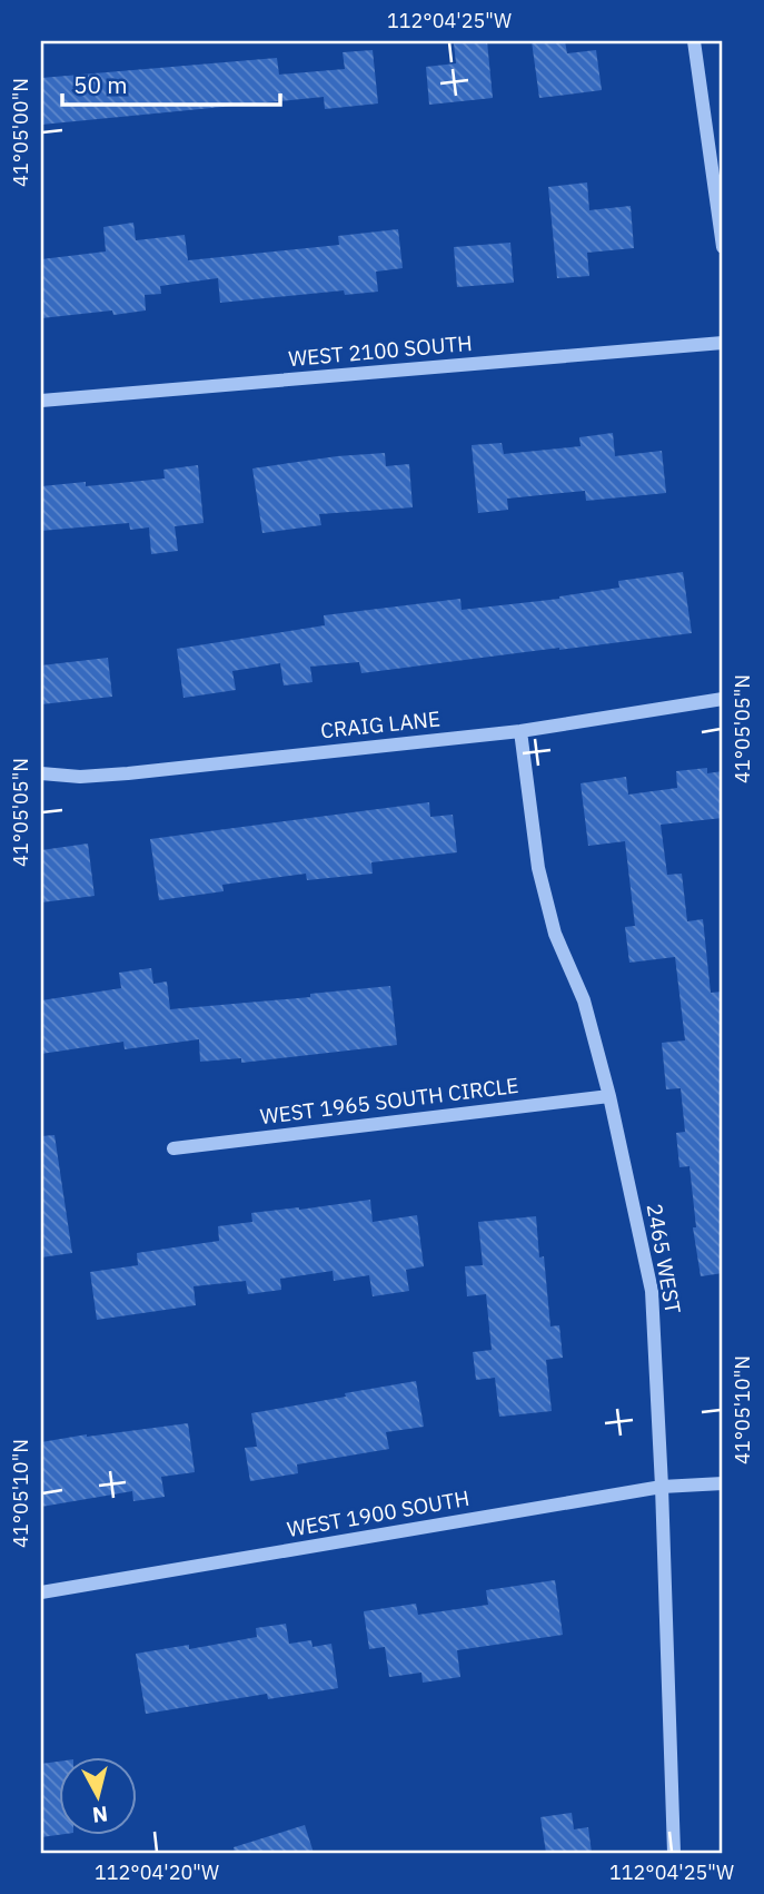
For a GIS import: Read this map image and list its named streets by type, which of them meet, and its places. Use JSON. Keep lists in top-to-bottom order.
{
  "streets": {
    "street": [
      "WEST 2100 SOUTH",
      "CRAIG LANE",
      "WEST 1965 SOUTH CIRCLE",
      "2465 WEST",
      "WEST 1900 SOUTH"
    ]
  },
  "crossings": [
    ["CRAIG LANE", "2465 WEST"],
    ["WEST 1965 SOUTH CIRCLE", "2465 WEST"],
    ["2465 WEST", "WEST 1900 SOUTH"]
  ],
  "scale_bar": "50 m",
  "north": "bottom",
  "coordinates": [
    "112°04'25\"W",
    "41°05'00\"N",
    "41°05'05\"N",
    "41°05'10\"N",
    "112°04'20\"W"
  ]
}
